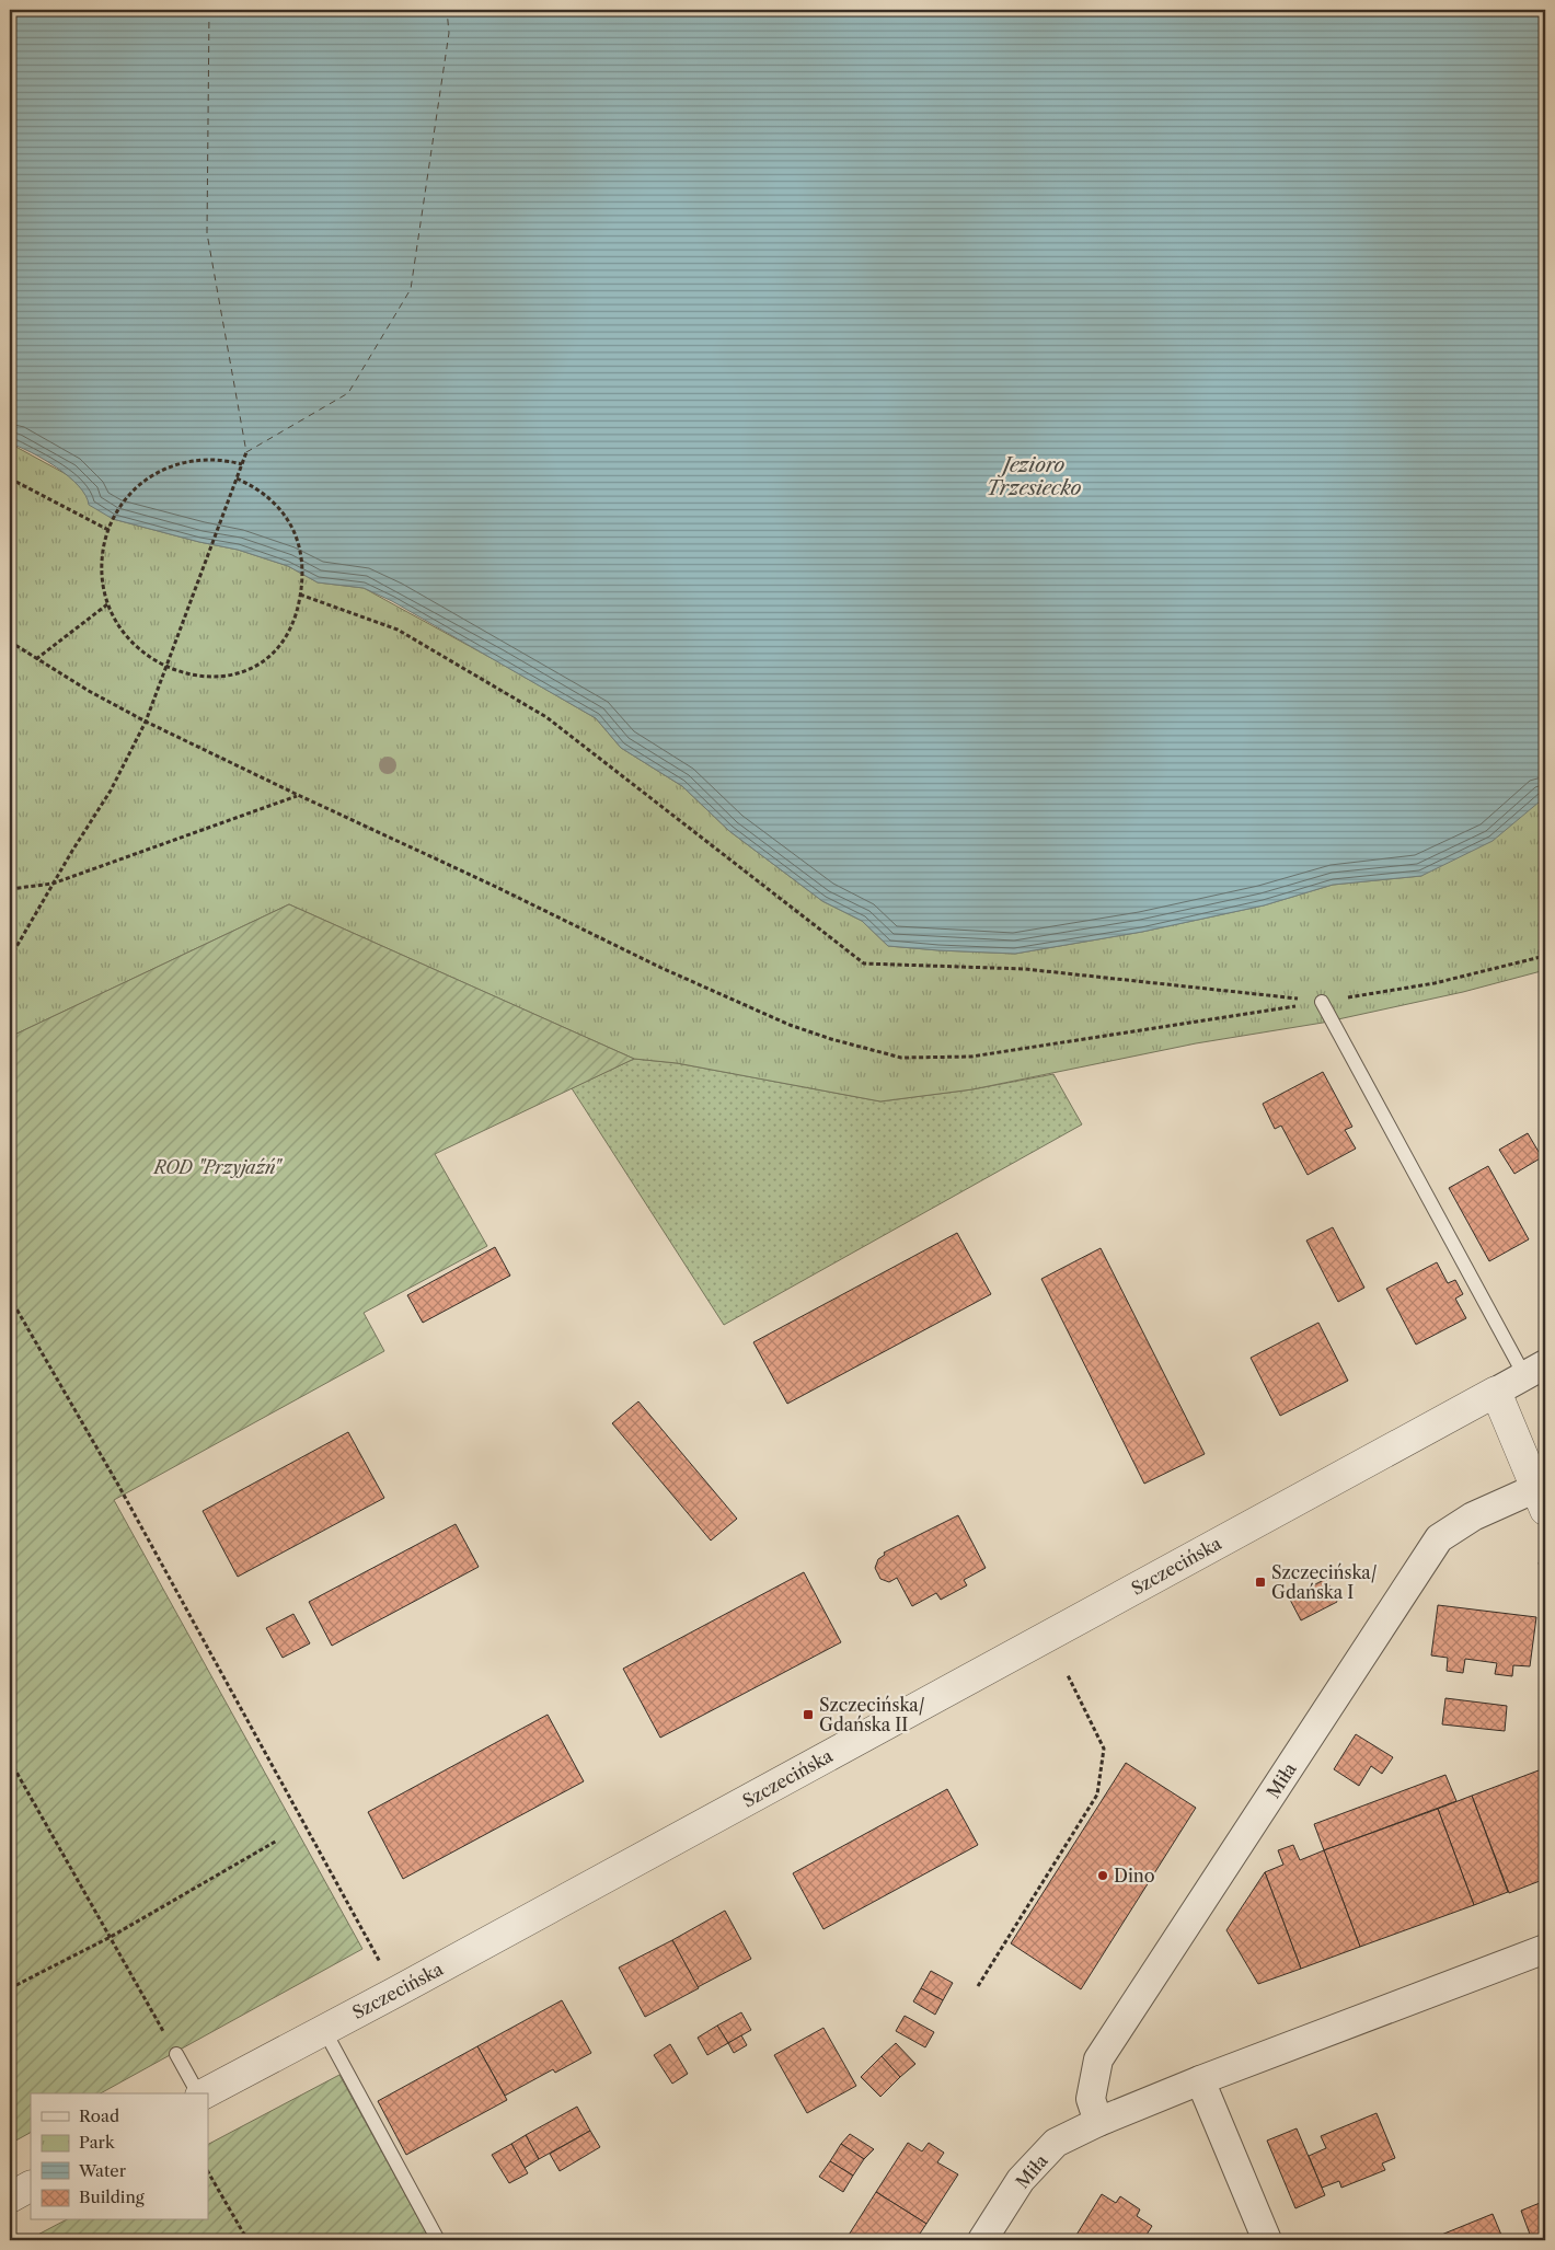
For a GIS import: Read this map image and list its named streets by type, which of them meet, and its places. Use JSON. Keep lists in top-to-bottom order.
{
  "streets": {
    "street": ["Szczecińska", "Miła"]
  },
  "water": ["Jezioro Trzesiecko"],
  "parks": ["ROD \"Przyjaźń\""],
  "places": {
    "transit": ["Szczecińska/ Gdańska I", "Szczecińska/ Gdańska II"],
    "other": ["Dino"]
  },
  "legend": [
    "Road",
    "Park",
    "Water",
    "Building"
  ]
}
